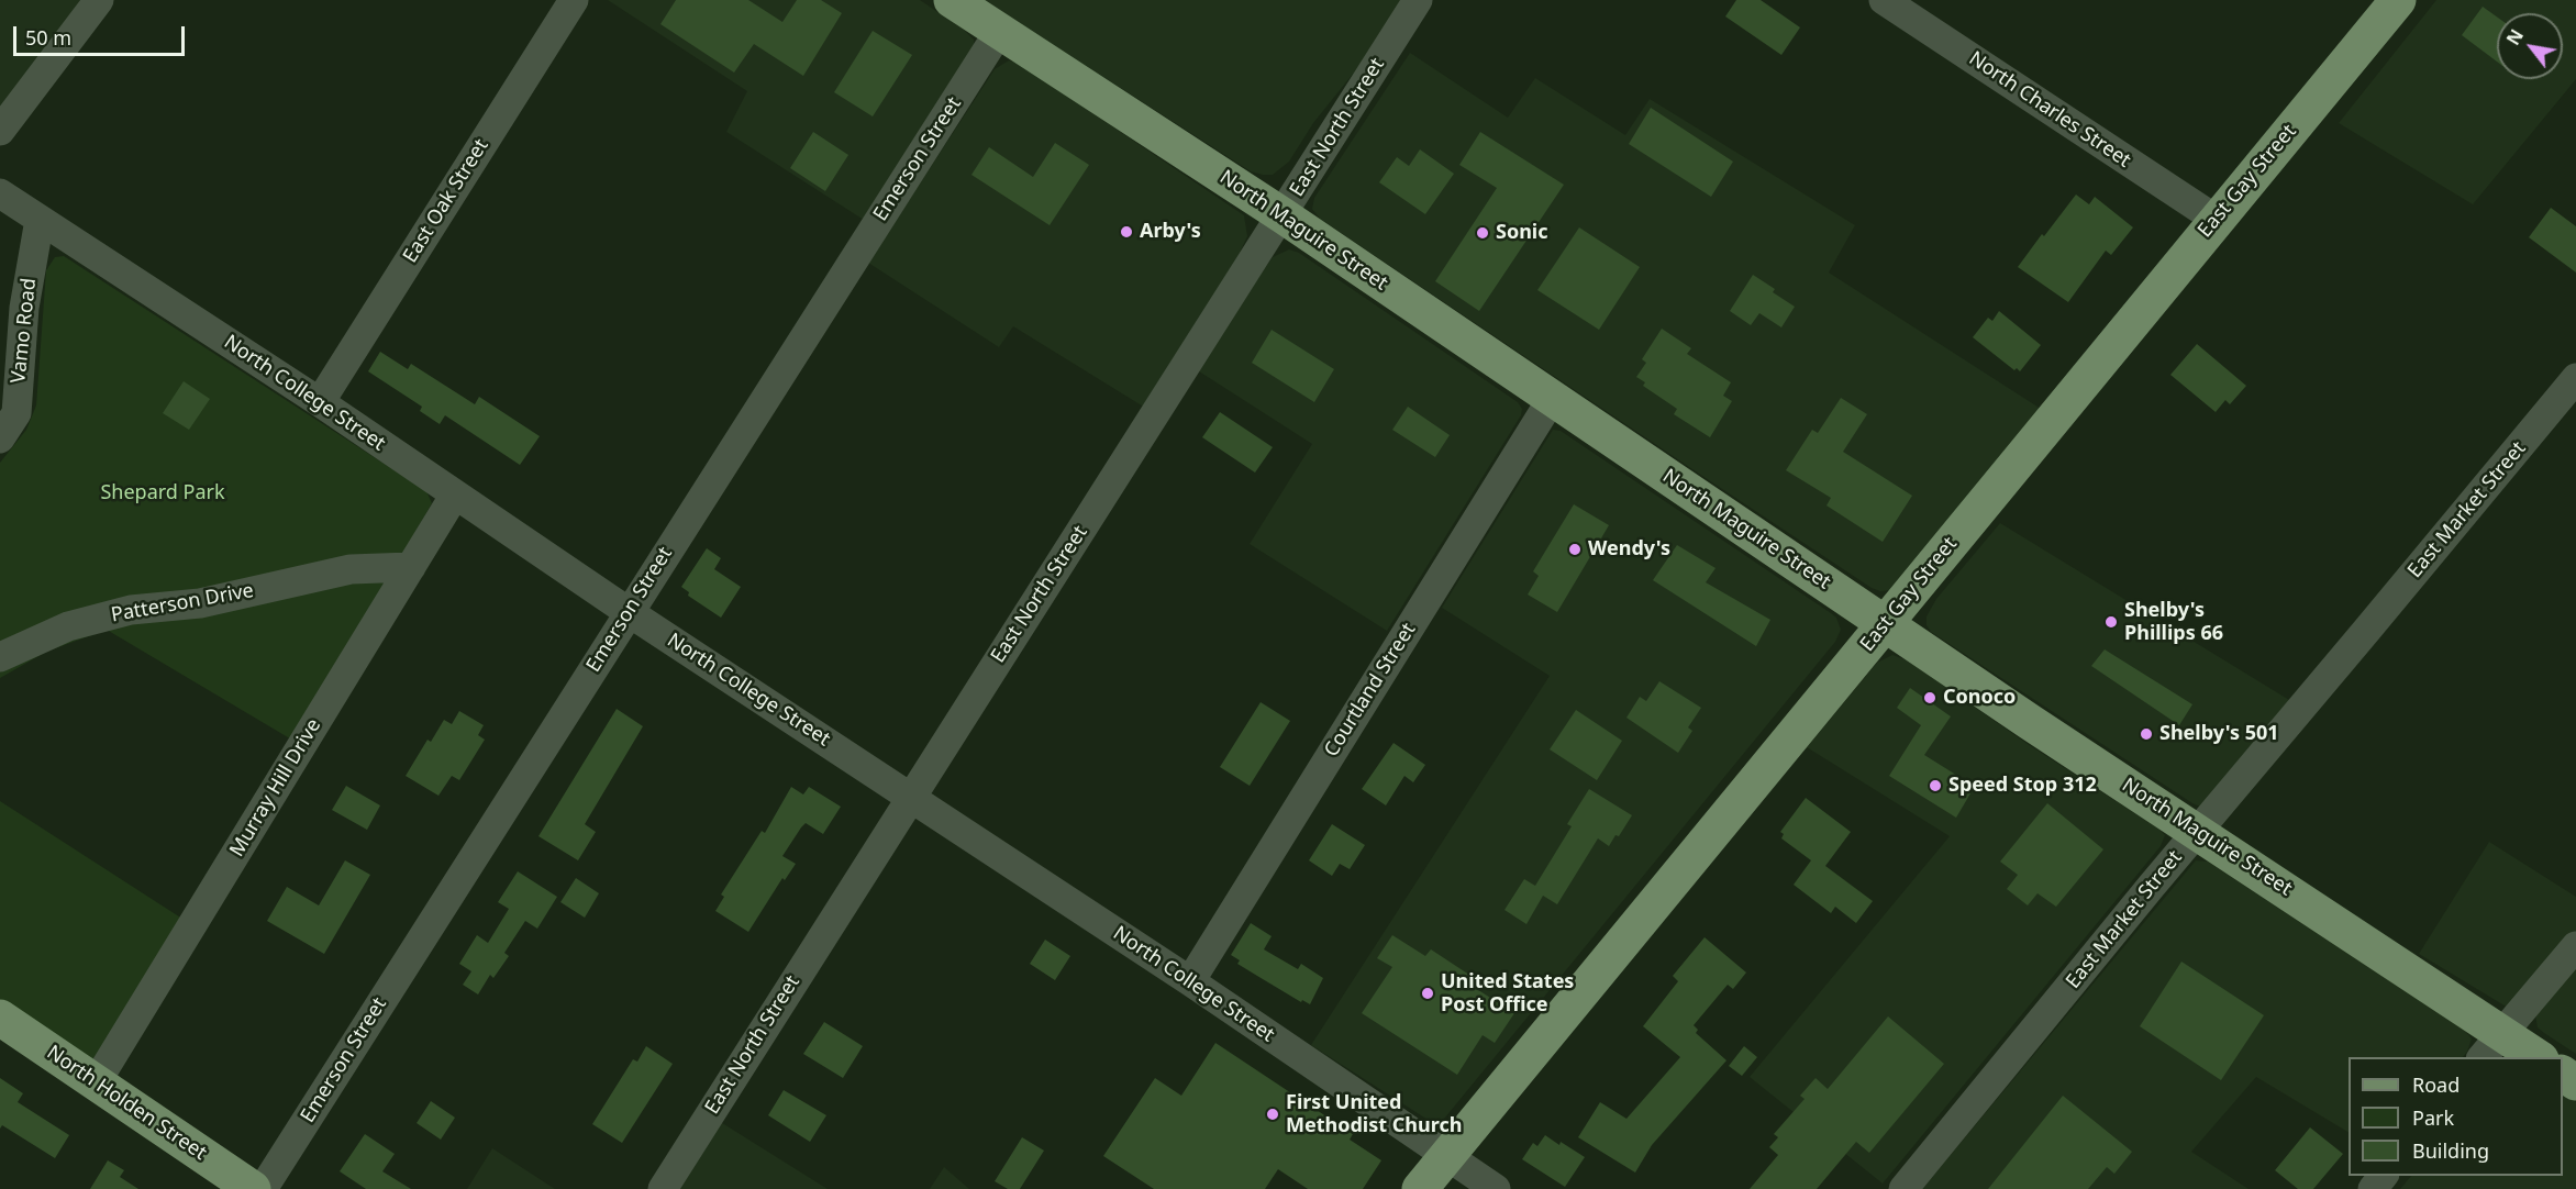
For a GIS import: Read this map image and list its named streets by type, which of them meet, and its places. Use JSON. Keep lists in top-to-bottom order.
{
  "streets": {
    "main road": ["East Gay Street", "North Maguire Street", "North Holden Street"],
    "street": [
      "North Charles Street",
      "East North Street",
      "Emerson Street",
      "East Oak Street",
      "Vamo Road",
      "North College Street",
      "East Market Street",
      "Patterson Drive",
      "Courtland Street",
      "Murray Hill Drive"
    ]
  },
  "crossings": [
    ["North Charles Street", "East Gay Street"],
    ["East North Street", "North Maguire Street"],
    ["East North Street", "North College Street"],
    ["Emerson Street", "North Maguire Street"],
    ["Emerson Street", "North College Street"],
    ["East Gay Street", "North Maguire Street"],
    ["East Gay Street", "North College Street"],
    ["East Oak Street", "North College Street"],
    ["North Maguire Street", "East Market Street"],
    ["North Maguire Street", "Courtland Street"],
    ["Vamo Road", "North College Street"],
    ["North College Street", "Courtland Street"],
    ["North College Street", "Murray Hill Drive"],
    ["Patterson Drive", "Murray Hill Drive"],
    ["Murray Hill Drive", "North Holden Street"]
  ],
  "parks": ["Shepard Park"],
  "places": [
    "Arby's",
    "Sonic",
    "Wendy's",
    "Shelby's Phillips 66",
    "Conoco",
    "Shelby's 501",
    "Speed Stop 312",
    "United States Post Office",
    "First United Methodist Church"
  ],
  "legend": ["Road", "Park", "Building"],
  "scale_bar": "50 m",
  "north": "top left"
}
